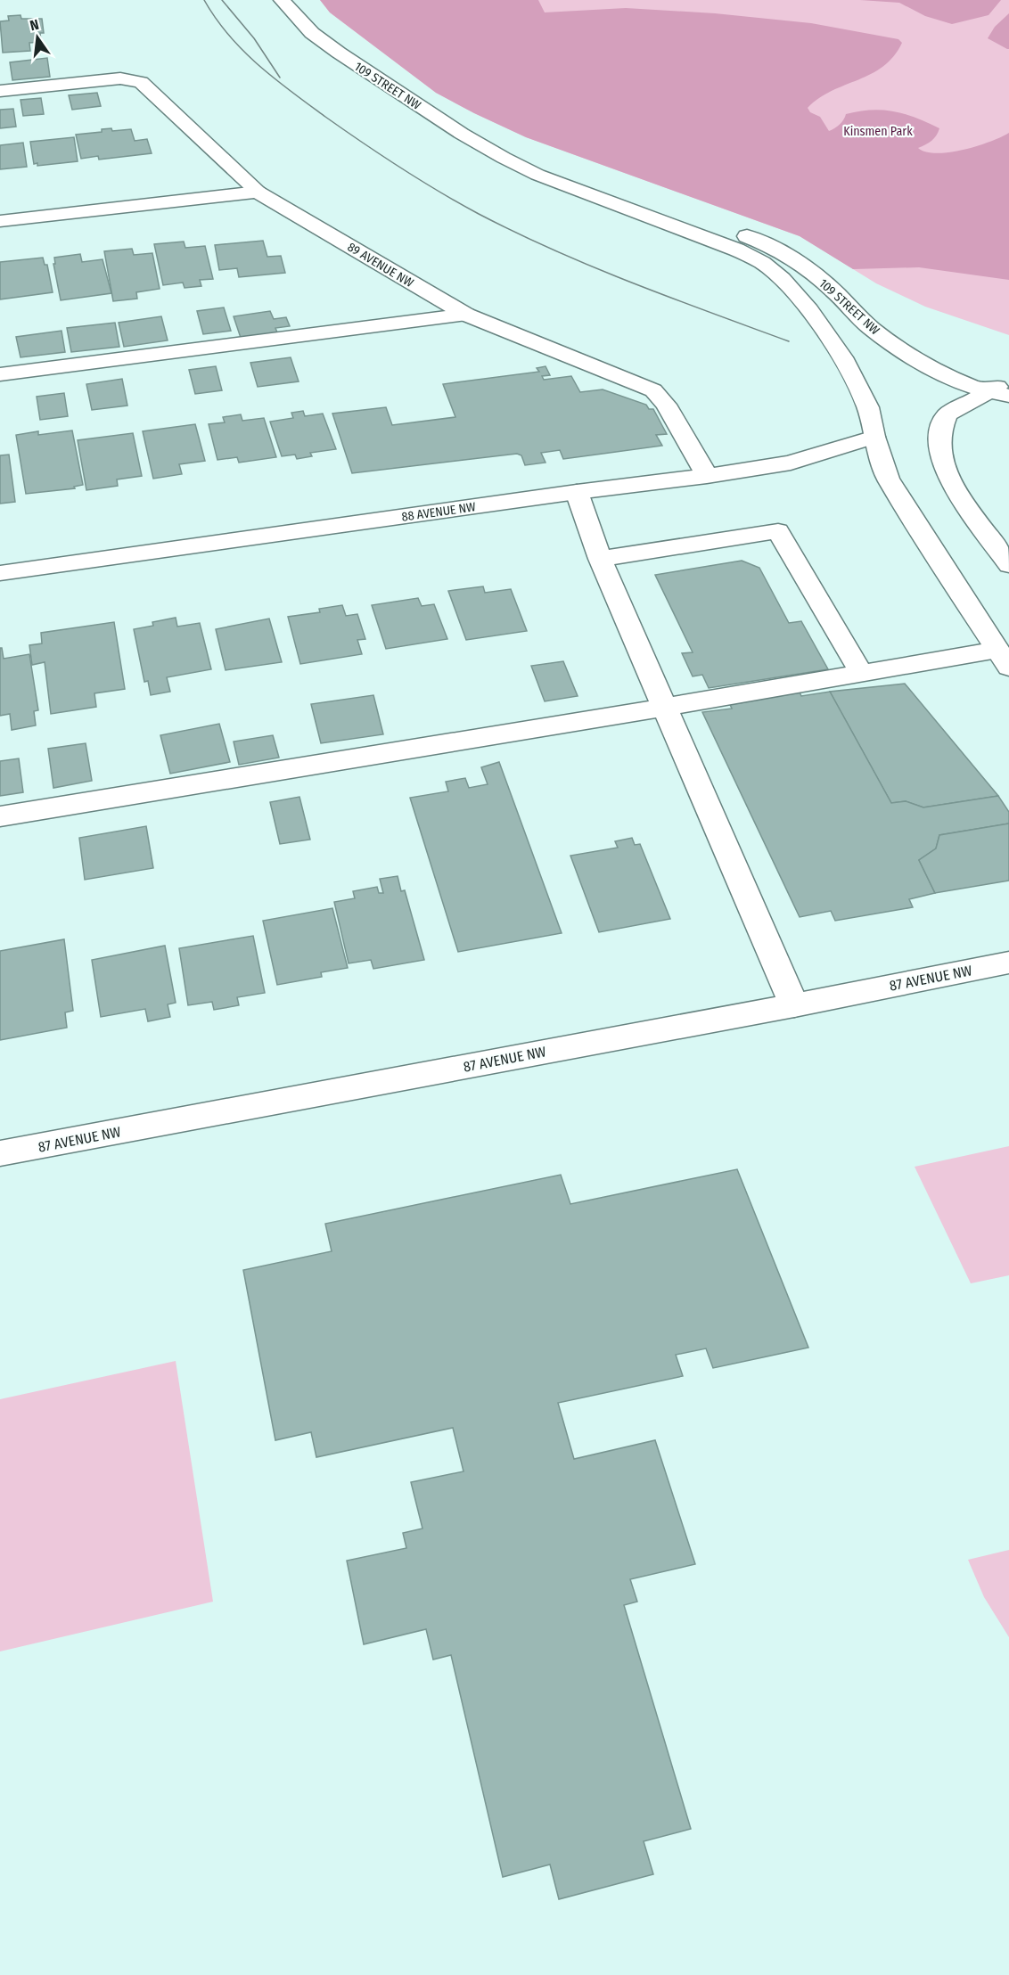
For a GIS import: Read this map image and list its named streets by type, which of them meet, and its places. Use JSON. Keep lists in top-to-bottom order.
{
  "streets": {
    "main road": [
      "109 STREET NW",
      "89 AVENUE NW",
      "88 AVENUE NW",
      "87 AVENUE NW"
    ]
  },
  "crossings": [
    ["109 STREET NW", "88 AVENUE NW"],
    ["89 AVENUE NW", "88 AVENUE NW"]
  ],
  "parks": ["Kinsmen Park"],
  "north": "top"
}
